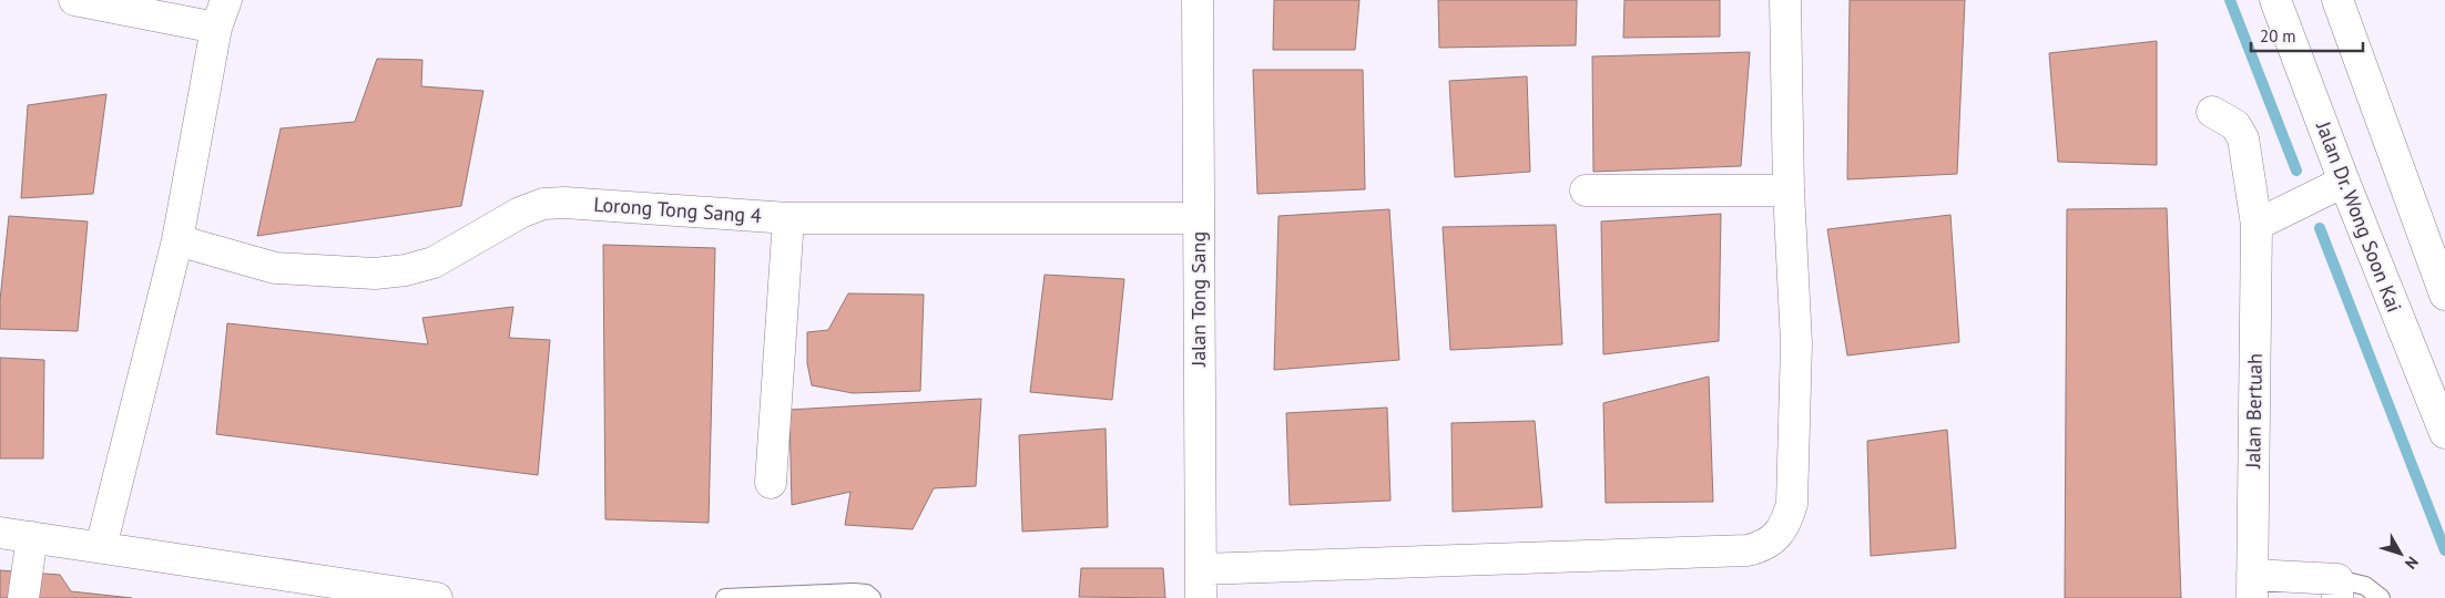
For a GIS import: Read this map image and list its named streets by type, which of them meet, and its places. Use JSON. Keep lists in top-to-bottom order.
{
  "streets": {
    "street": [
      "Lorong Tong Sang 4",
      "Jalan Dr. Wong Soon Kai",
      "Jalan Tong Sang",
      "Jalan Bertuah"
    ]
  },
  "crossings": [
    ["Lorong Tong Sang 4", "Jalan Tong Sang"]
  ],
  "scale_bar": "20 m",
  "north": "bottom right"
}
